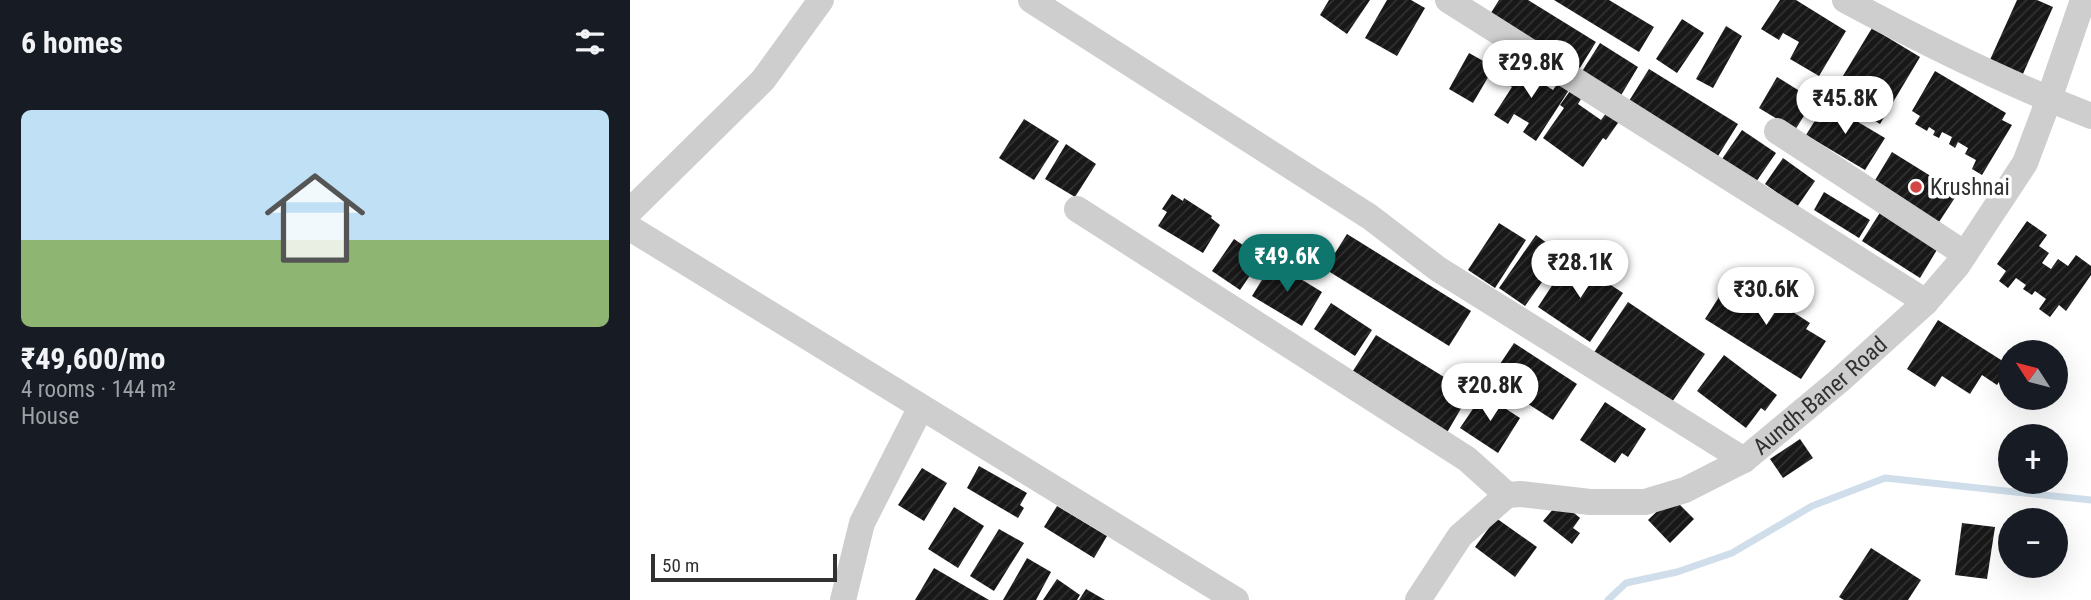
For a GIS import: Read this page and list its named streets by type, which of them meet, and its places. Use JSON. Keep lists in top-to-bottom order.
{
  "streets": {
    "street": ["Aundh-Baner Road"]
  },
  "places": ["Krushnai"],
  "scale_bar": "50 m",
  "north": "top left",
  "page": {
    "heading": "6 homes",
    "price": [
      "₹29.8K",
      "₹45.8K",
      "₹49.6K",
      "₹28.1K",
      "₹30.6K",
      "₹20.8K"
    ],
    "list": [
      {
        "name": "₹49,600/mo",
        "note": "4 rooms · 144 m² · House"
      }
    ],
    "map_buttons": ["+", "−"],
    "scale": "50 m"
  }
}
